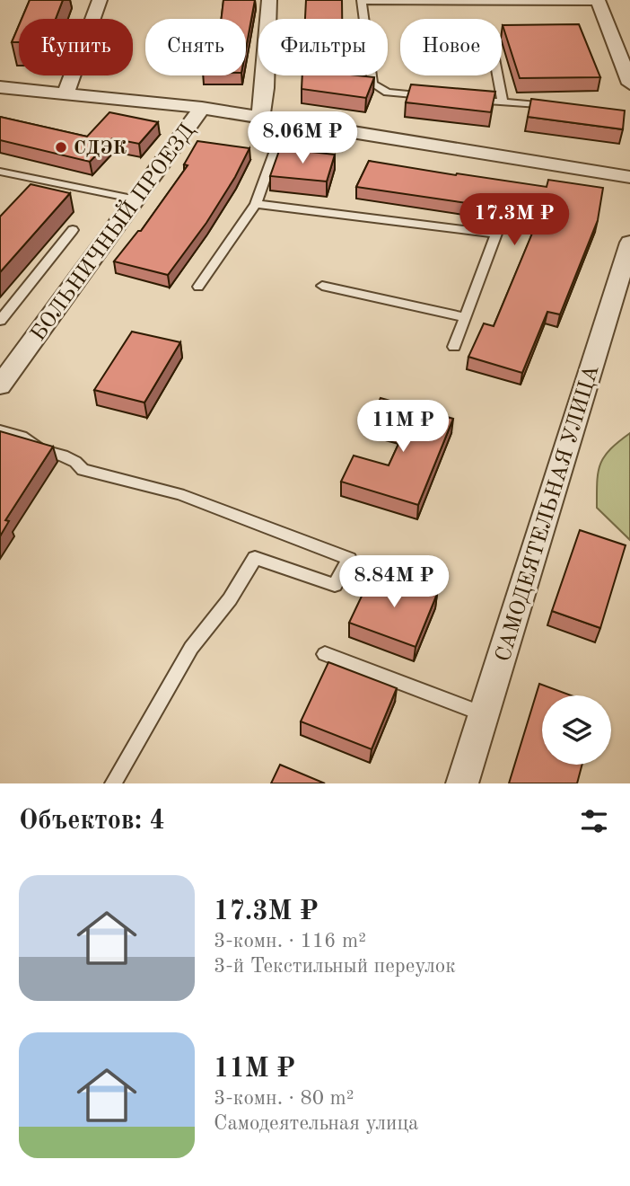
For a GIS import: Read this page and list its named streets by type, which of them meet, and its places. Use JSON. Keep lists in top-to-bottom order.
{
  "streets": {
    "street": ["БОЛЬНИЧНЫЙ ПРОЕЗД", "САМОДЕЯТЕЛЬНАЯ УЛИЦА"]
  },
  "places": ["СДЭК"],
  "page": {
    "chip": [
      "Купить",
      "Снять",
      "Фильтры",
      "Новое"
    ],
    "price": [
      "8.06M ₽",
      "17.3M ₽",
      "11M ₽",
      "8.84M ₽"
    ],
    "heading": "Объектов: 4",
    "list": [
      {
        "name": "17.3M ₽",
        "note": "3-комн. · 116 m² · 3-й Текстильный переулок"
      },
      {
        "name": "11M ₽",
        "note": "3-комн. · 80 m² · Самодеятельная улица"
      }
    ]
  }
}
